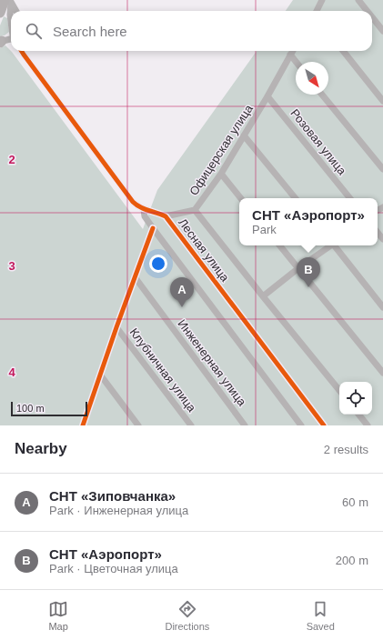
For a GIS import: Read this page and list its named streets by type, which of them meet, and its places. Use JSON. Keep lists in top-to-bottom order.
{
  "streets": {
    "street": [
      "Розовая улица",
      "Офицерская улица",
      "Лесная улица",
      "Инженерная улица",
      "Клубничная улица"
    ]
  },
  "crossings": [
    ["Розовая улица", "Офицерская улица"]
  ],
  "scale_bar": "100 m",
  "north": "bottom right",
  "page": {
    "search": "Search here",
    "popup": ["СНТ «Аэропорт»", "Park"],
    "pins": ["B", "A"],
    "scale": "100 m",
    "heading": ["Nearby", "2 results"],
    "list": [
      {
        "mark": "A",
        "name": "СНТ «Зиповчанка»",
        "note": "Park · Инженерная улица",
        "value": "60 m"
      },
      {
        "mark": "B",
        "name": "СНТ «Аэропорт»",
        "note": "Park · Цветочная улица",
        "value": "200 m"
      }
    ],
    "nav": ["Map", "Directions", "Saved"]
  },
  "grid": {
    "rows": ["2", "3", "4"]
  }
}
